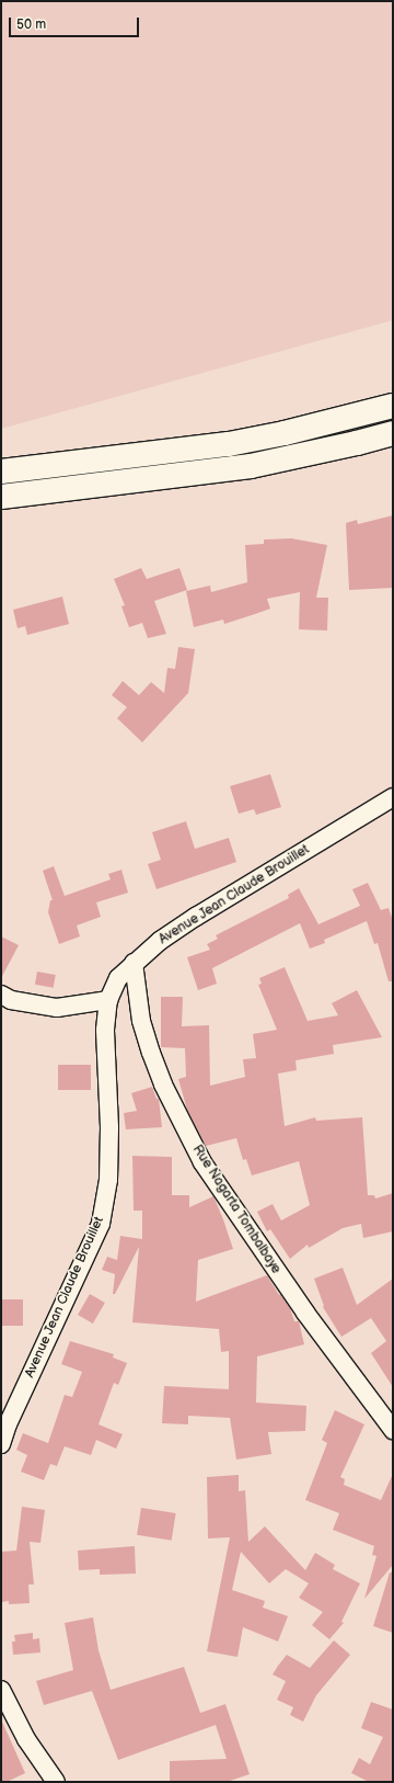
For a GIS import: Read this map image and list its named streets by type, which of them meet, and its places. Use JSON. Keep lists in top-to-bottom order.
{
  "streets": {
    "street": ["Avenue Jean Claude Brouillet", "Rue Nagarta Tombalbaye"]
  },
  "crossings": [
    ["Avenue Jean Claude Brouillet", "Rue Nagarta Tombalbaye"]
  ],
  "scale_bar": "50 m"
}
